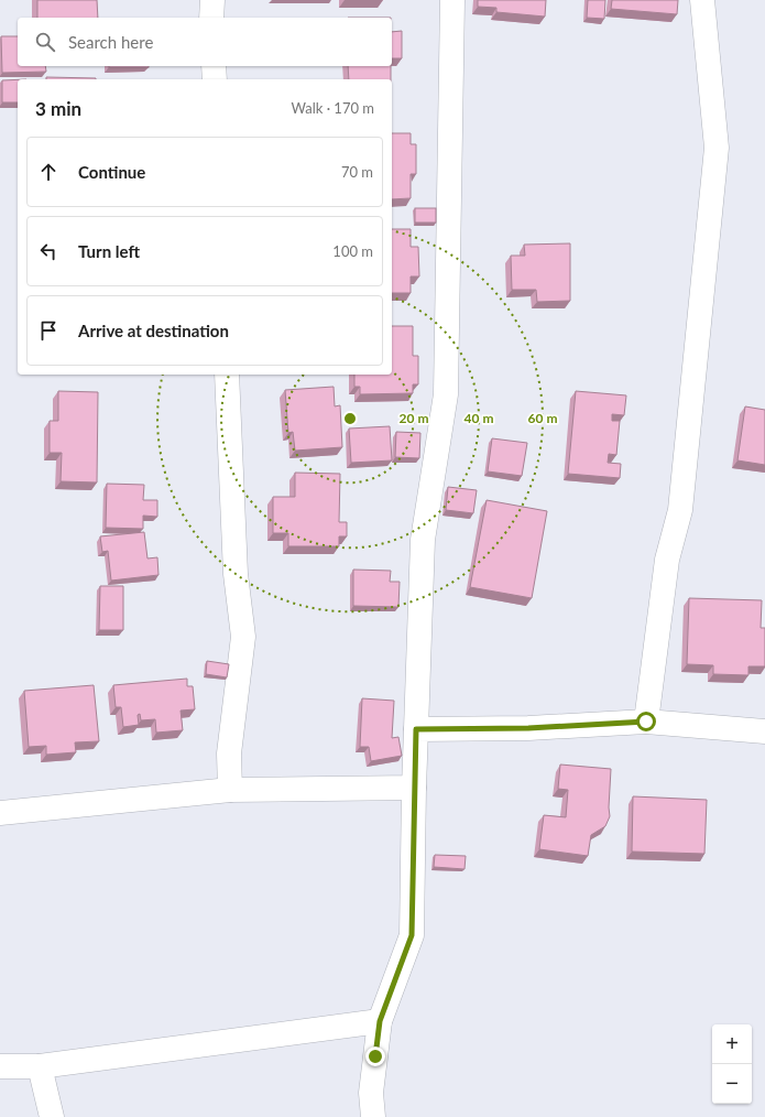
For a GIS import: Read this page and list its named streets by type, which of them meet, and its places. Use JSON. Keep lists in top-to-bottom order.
{
  "page": {
    "search": "Search here",
    "heading": ["3 min", "Walk · 170 m"],
    "list": [
      ["Continue", "70 m"],
      ["Turn left", "100 m"],
      "Arrive at destination"
    ],
    "map_buttons": ["+", "−"]
  },
  "rings": ["20 m", "40 m", "60 m"]
}
